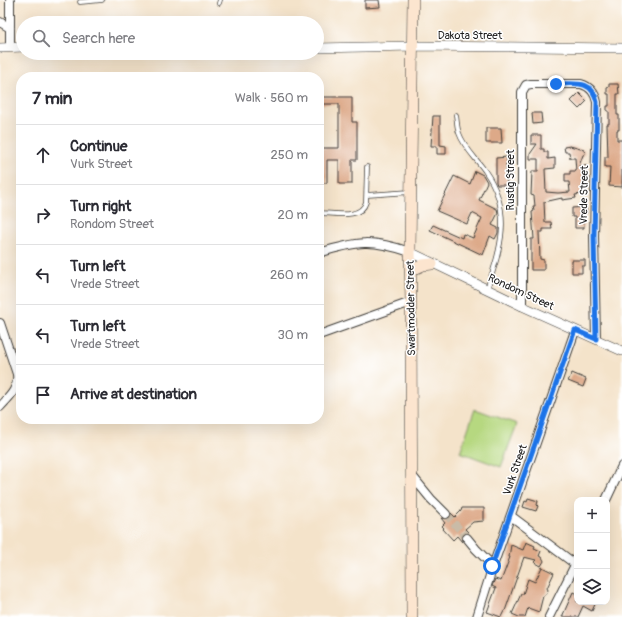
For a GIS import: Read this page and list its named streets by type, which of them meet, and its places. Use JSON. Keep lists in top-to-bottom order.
{
  "streets": {
    "main road": ["Swartmodder Street"],
    "street": [
      "Dakota Street",
      "Rustig Street",
      "Vrede Street",
      "Rondom Street",
      "Vurk Street"
    ]
  },
  "crossings": [
    ["Dakota Street", "Swartmodder Street"],
    ["Rustig Street", "Vrede Street"],
    ["Rustig Street", "Rondom Street"],
    ["Vrede Street", "Rondom Street"],
    ["Rondom Street", "Swartmodder Street"],
    ["Rondom Street", "Vurk Street"]
  ],
  "page": {
    "search": "Search here",
    "heading": ["7 min", "Walk · 560 m"],
    "list": [
      ["Continue", "Vurk Street", "250 m"],
      ["Turn right", "Rondom Street", "20 m"],
      ["Turn left", "Vrede Street", "260 m"],
      ["Turn left", "Vrede Street", "30 m"],
      "Arrive at destination"
    ],
    "map_buttons": ["+", "−"]
  }
}
